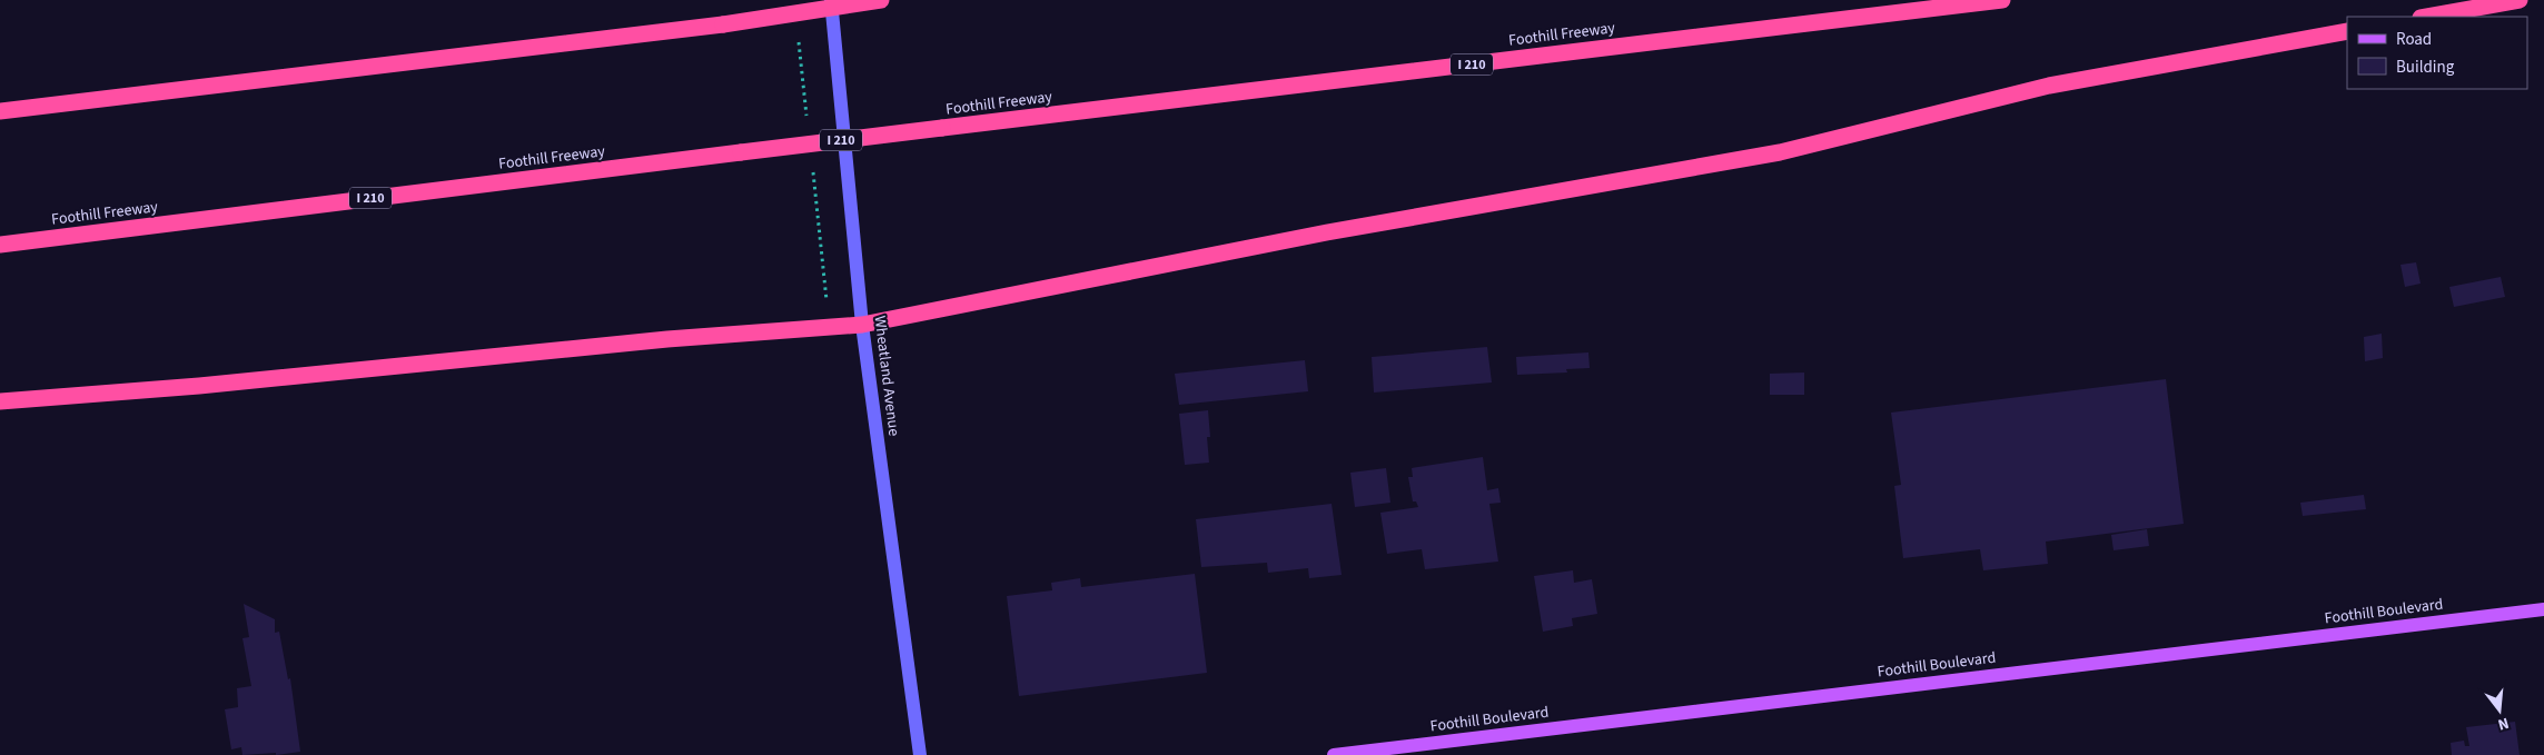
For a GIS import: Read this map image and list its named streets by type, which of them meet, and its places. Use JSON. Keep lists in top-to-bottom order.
{
  "streets": {
    "highway": ["Foothill Freeway", "I 210"],
    "main road": ["Foothill Boulevard"],
    "street": ["Wheatland Avenue"]
  },
  "legend": ["Road", "Building"],
  "north": "bottom"
}
